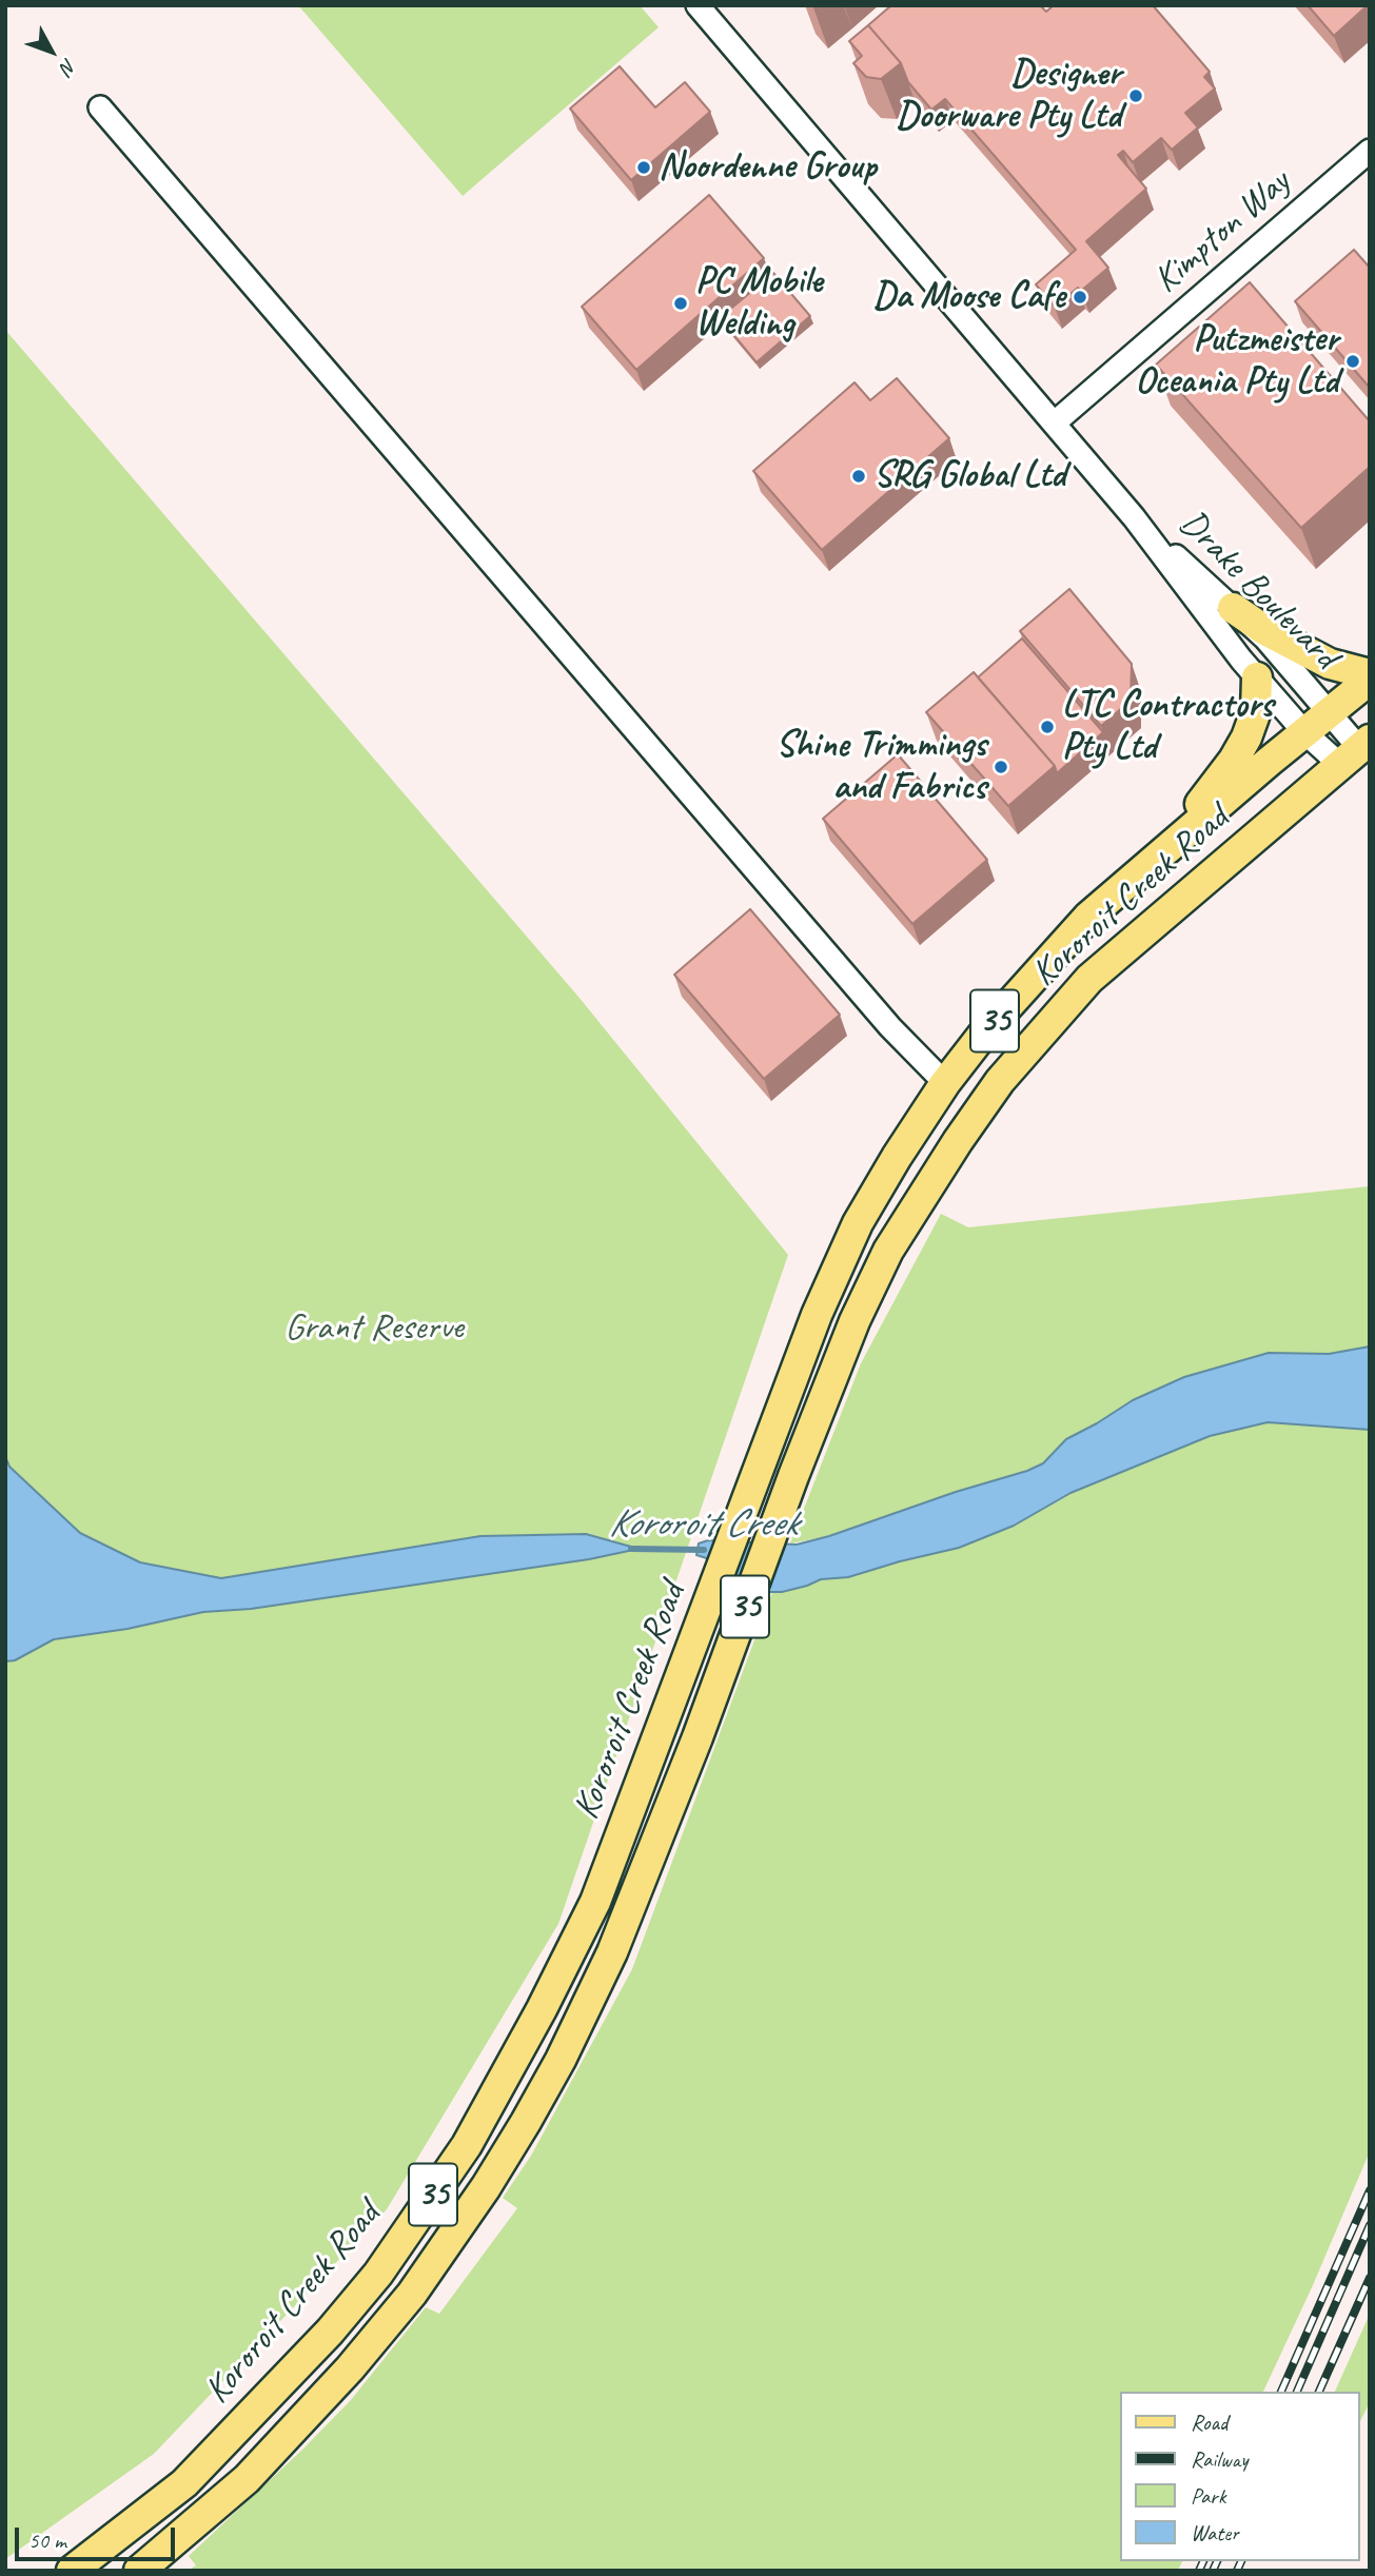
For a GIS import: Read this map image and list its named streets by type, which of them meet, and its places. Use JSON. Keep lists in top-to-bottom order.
{
  "streets": {
    "main road": ["Kororoit Creek Road", "35"],
    "street": ["Kimpton Way", "Drake Boulevard"]
  },
  "crossings": [
    ["Kimpton Way", "Drake Boulevard"],
    ["Drake Boulevard", "Kororoit Creek Road"]
  ],
  "water": ["Kororoit Creek"],
  "parks": ["Grant Reserve"],
  "places": [
    "Designer Doorware Pty Ltd",
    "Noordenne Group",
    "Da Moose Cafe",
    "PC Mobile Welding",
    "Putzmeister Oceania Pty Ltd",
    "SRG Global Ltd",
    "LTC Contractors Pty Ltd",
    "Shine Trimmings and Fabrics"
  ],
  "legend": [
    "Road",
    "Railway",
    "Park",
    "Water"
  ],
  "scale_bar": "50 m",
  "north": "bottom right"
}
